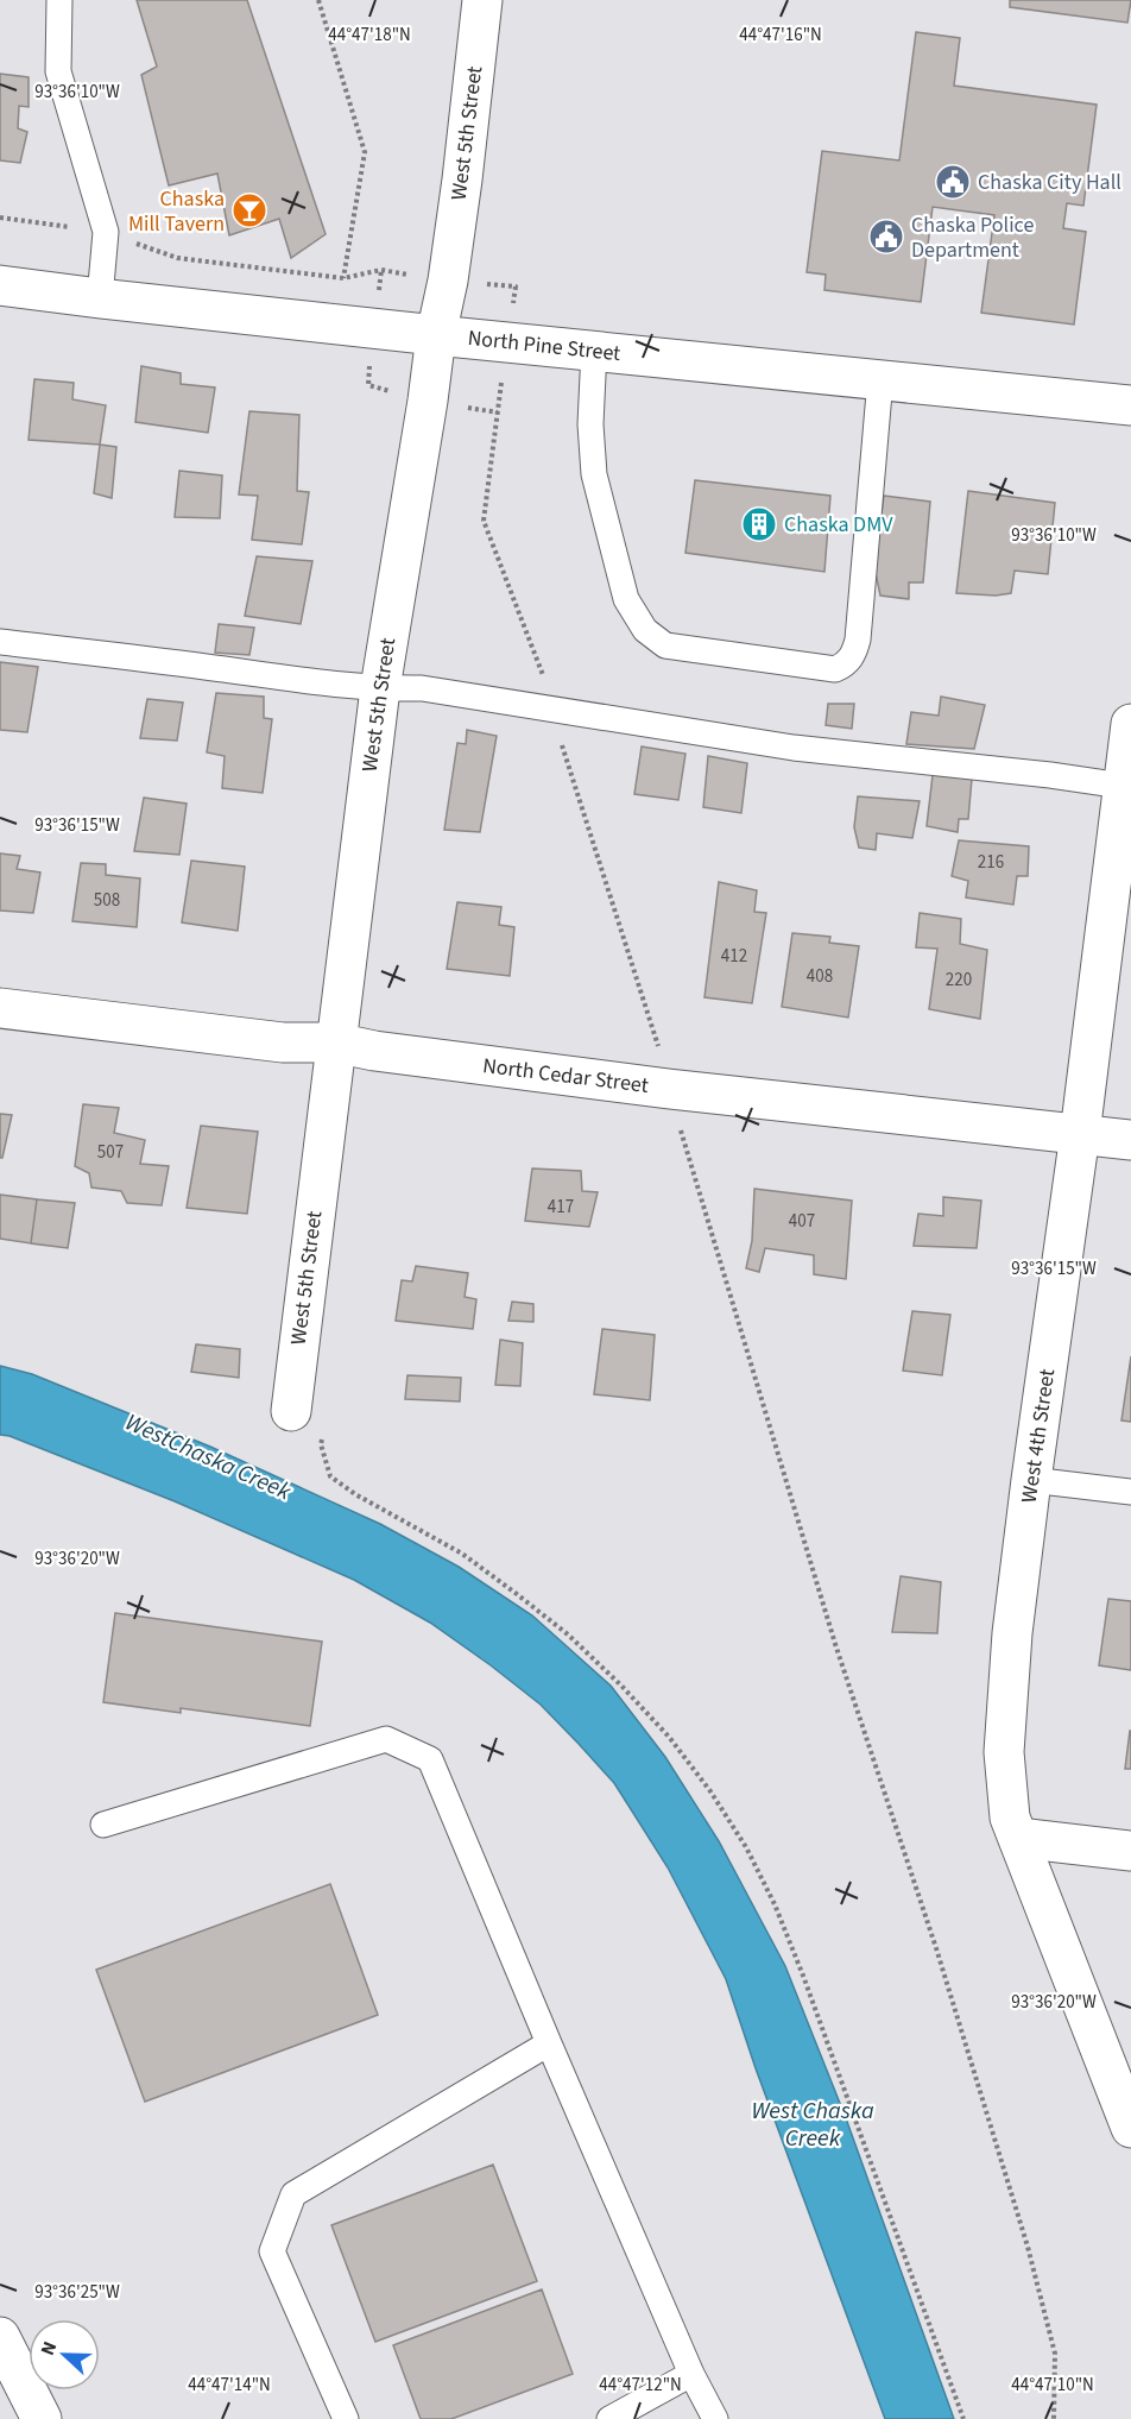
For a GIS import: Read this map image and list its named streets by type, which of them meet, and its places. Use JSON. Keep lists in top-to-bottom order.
{
  "streets": {
    "street": [
      "West 5th Street",
      "North Pine Street",
      "North Cedar Street",
      "West 4th Street"
    ]
  },
  "crossings": [
    ["West 5th Street", "North Pine Street"],
    ["West 5th Street", "North Cedar Street"],
    ["North Cedar Street", "West 4th Street"]
  ],
  "water": ["WestChaska Creek", "West Chaska Creek"],
  "places": {
    "public building": ["Chaska City Hall", "Chaska Police Department"],
    "bar": ["Chaska Mill Tavern"],
    "building": ["Chaska DMV"]
  },
  "house_numbers": [
    "216",
    "508",
    "412",
    "408",
    "220",
    "507",
    "417",
    "407"
  ],
  "north": "left",
  "coordinates": [
    "44°47'18\"N",
    "44°47'16\"N",
    "93°36'10\"W",
    "93°36'15\"W",
    "93°36'20\"W",
    "93°36'25\"W",
    "44°47'14\"N",
    "44°47'12\"N",
    "44°47'10\"N"
  ]
}
